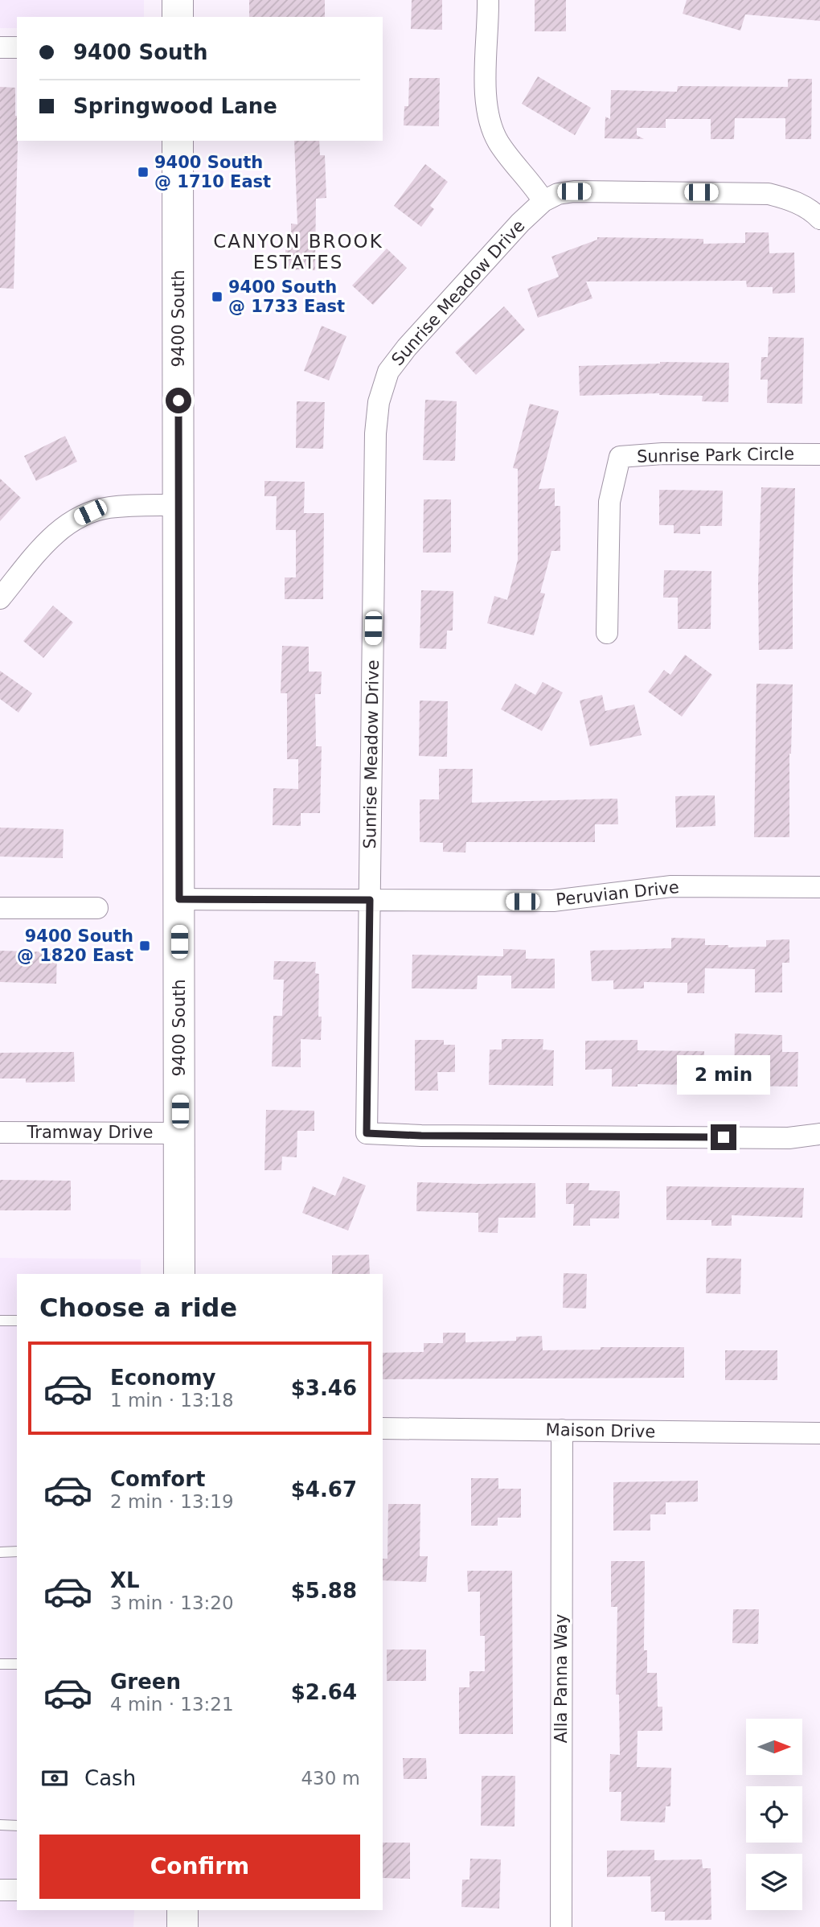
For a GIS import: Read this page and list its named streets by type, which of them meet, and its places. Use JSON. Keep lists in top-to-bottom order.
{
  "streets": {
    "main road": ["9400 South"],
    "street": [
      "Sunrise Meadow Drive",
      "Sunrise Park Circle",
      "Peruvian Drive",
      "Tramway Drive",
      "Maison Drive",
      "Alla Panna Way"
    ]
  },
  "crossings": [
    ["Sunrise Meadow Drive", "Peruvian Drive"],
    ["9400 South", "Peruvian Drive"],
    ["9400 South", "Tramway Drive"],
    ["Maison Drive", "Alla Panna Way"]
  ],
  "districts": ["CANYON BROOK ESTATES"],
  "places": {
    "transit": ["9400 South @ 1710 East", "9400 South @ 1733 East", "9400 South @ 1820 East"]
  },
  "north": "right",
  "page": {
    "banner": ["9400 South", "Springwood Lane"],
    "bubble": "2 min",
    "heading": "Choose a ride",
    "list": [
      {
        "name": "Economy",
        "note": "1 min · 13:18",
        "value": "$3.46"
      },
      {
        "name": "Comfort",
        "note": "2 min · 13:19",
        "value": "$4.67"
      },
      {
        "name": "XL",
        "note": "3 min · 13:20",
        "value": "$5.88"
      },
      {
        "name": "Green",
        "note": "4 min · 13:21",
        "value": "$2.64"
      }
    ],
    "pay": ["Cash", "430 m"],
    "buttons": "Confirm"
  }
}
